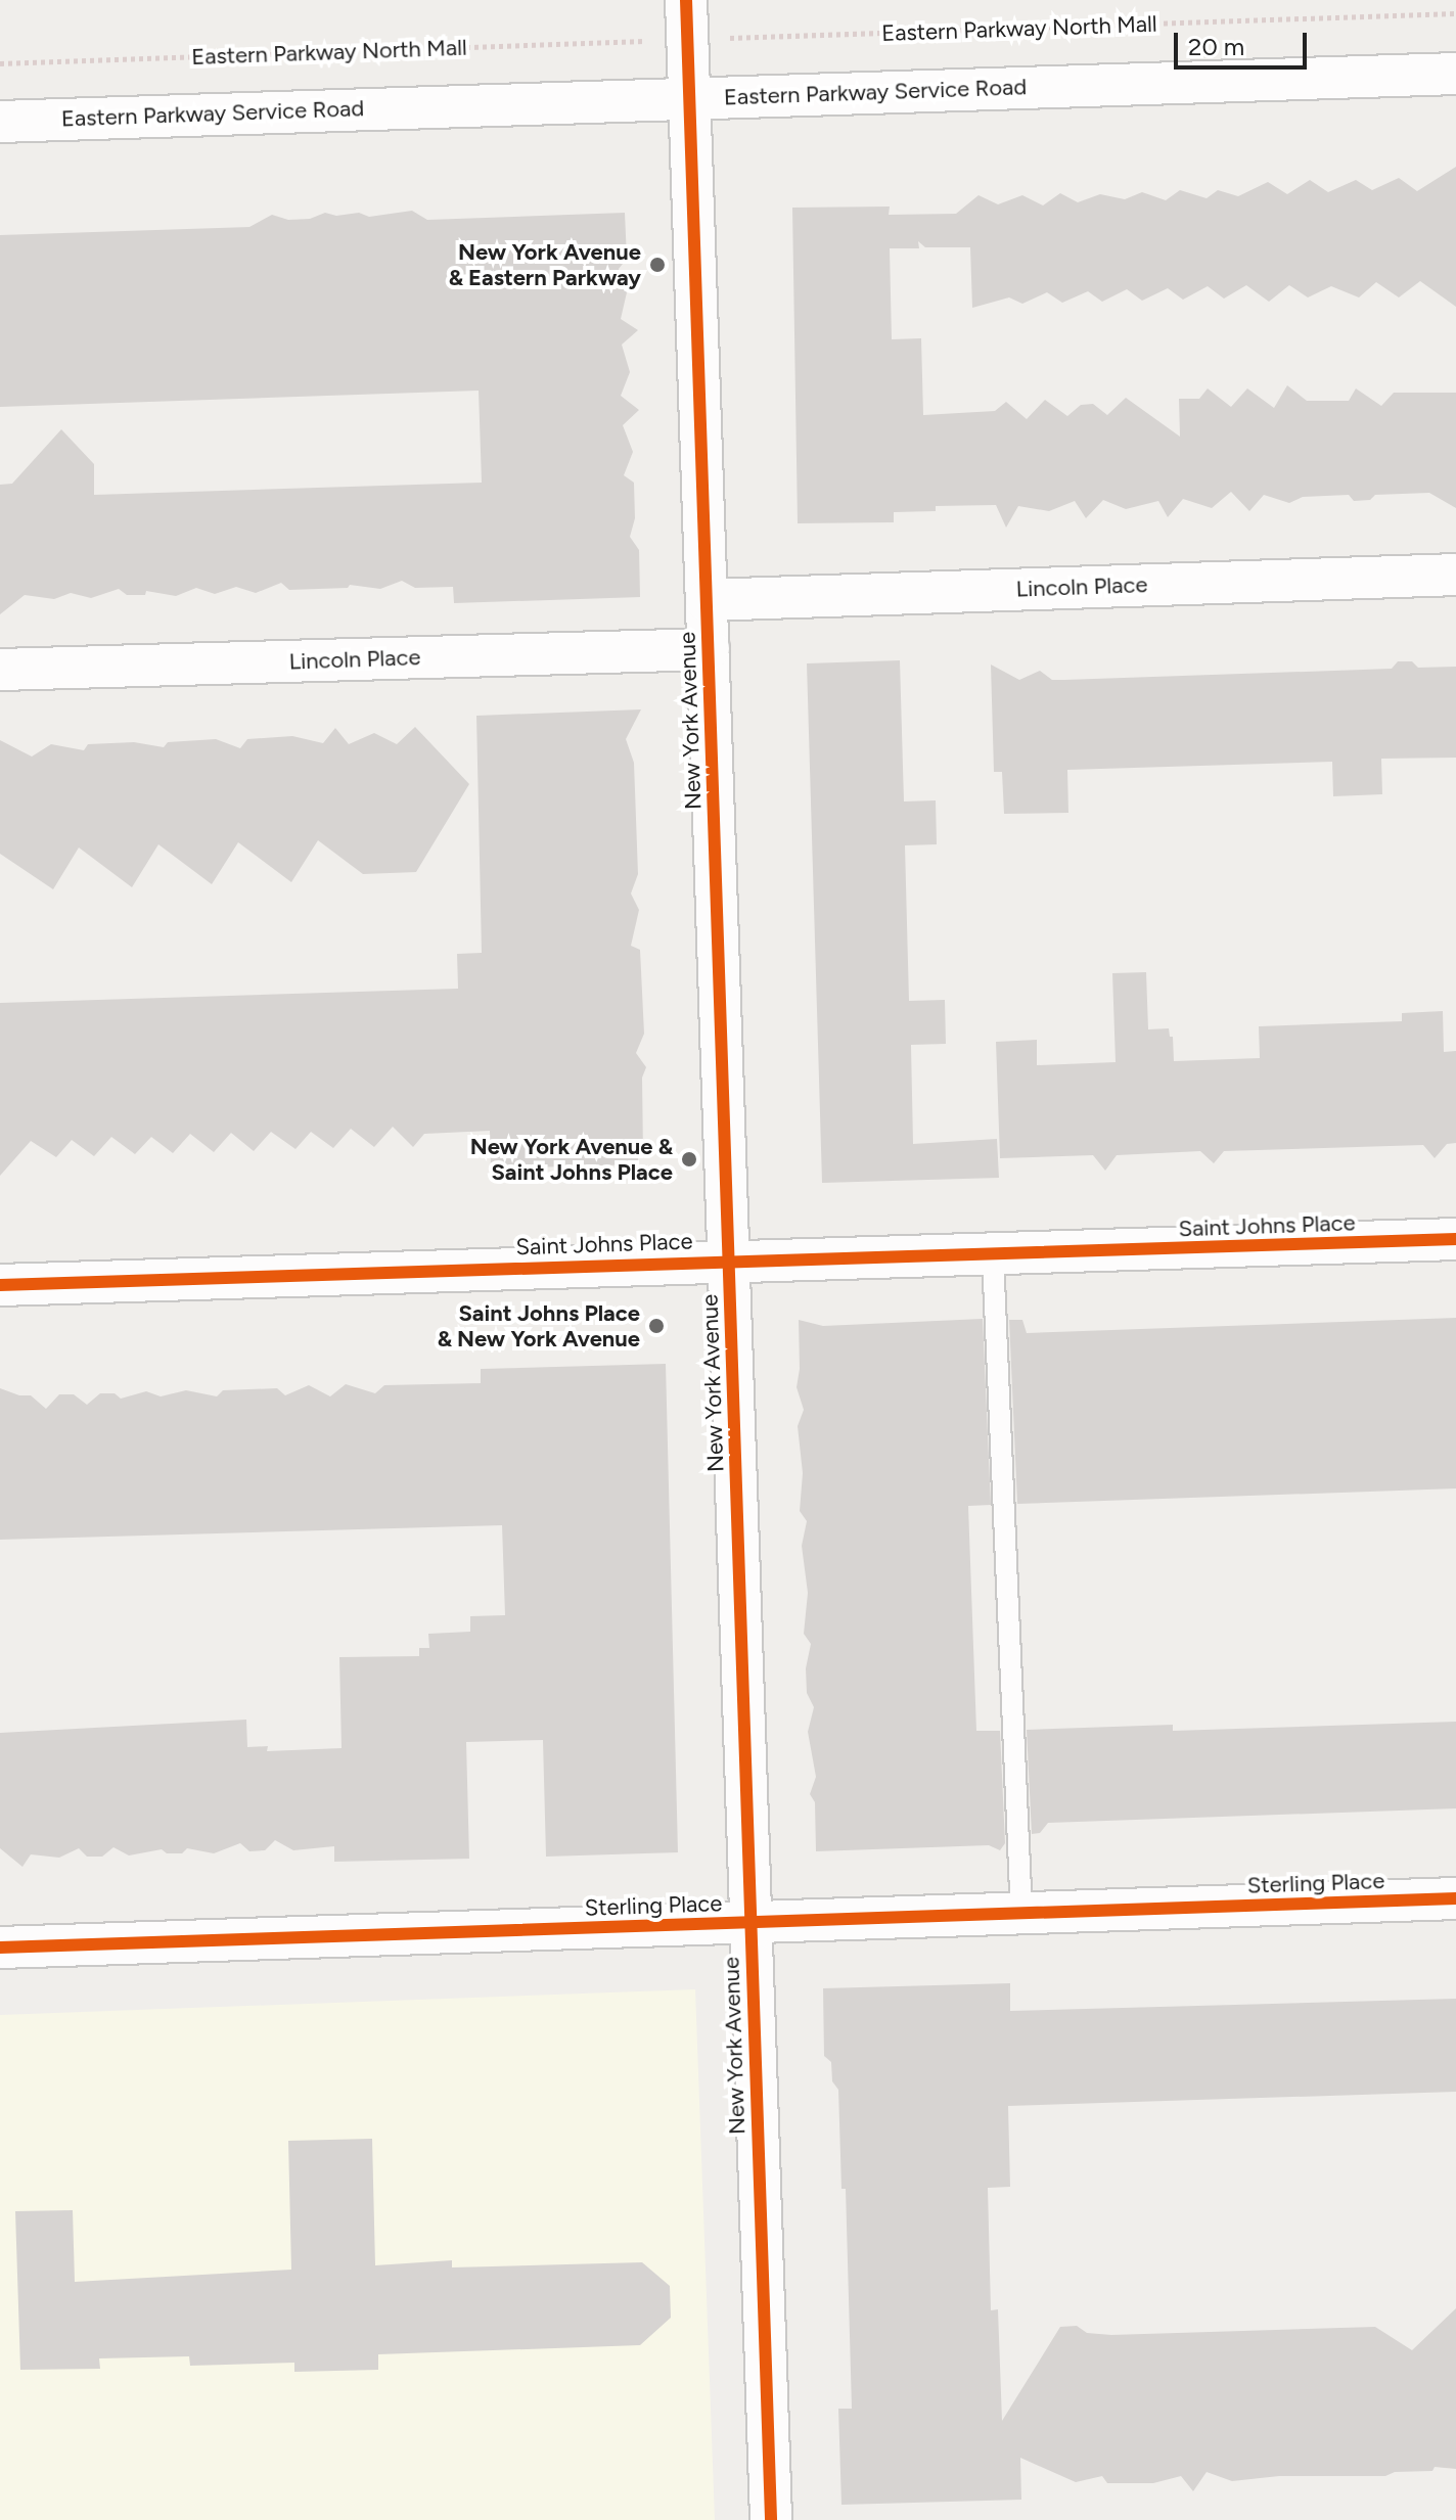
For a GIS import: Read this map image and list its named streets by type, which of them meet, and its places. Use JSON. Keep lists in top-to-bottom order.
{
  "streets": {
    "street": [
      "Eastern Parkway Service Road",
      "Lincoln Place",
      "New York Avenue",
      "Saint Johns Place",
      "Sterling Place"
    ],
    "path": ["Eastern Parkway North Mall"]
  },
  "crossings": [
    ["Eastern Parkway Service Road", "New York Avenue"],
    ["Lincoln Place", "New York Avenue"],
    ["New York Avenue", "Saint Johns Place"],
    ["New York Avenue", "Sterling Place"]
  ],
  "places": ["New York Avenue & Eastern Parkway", "New York Avenue & Saint Johns Place", "Saint Johns Place & New York Avenue"],
  "scale_bar": "20 m"
}
